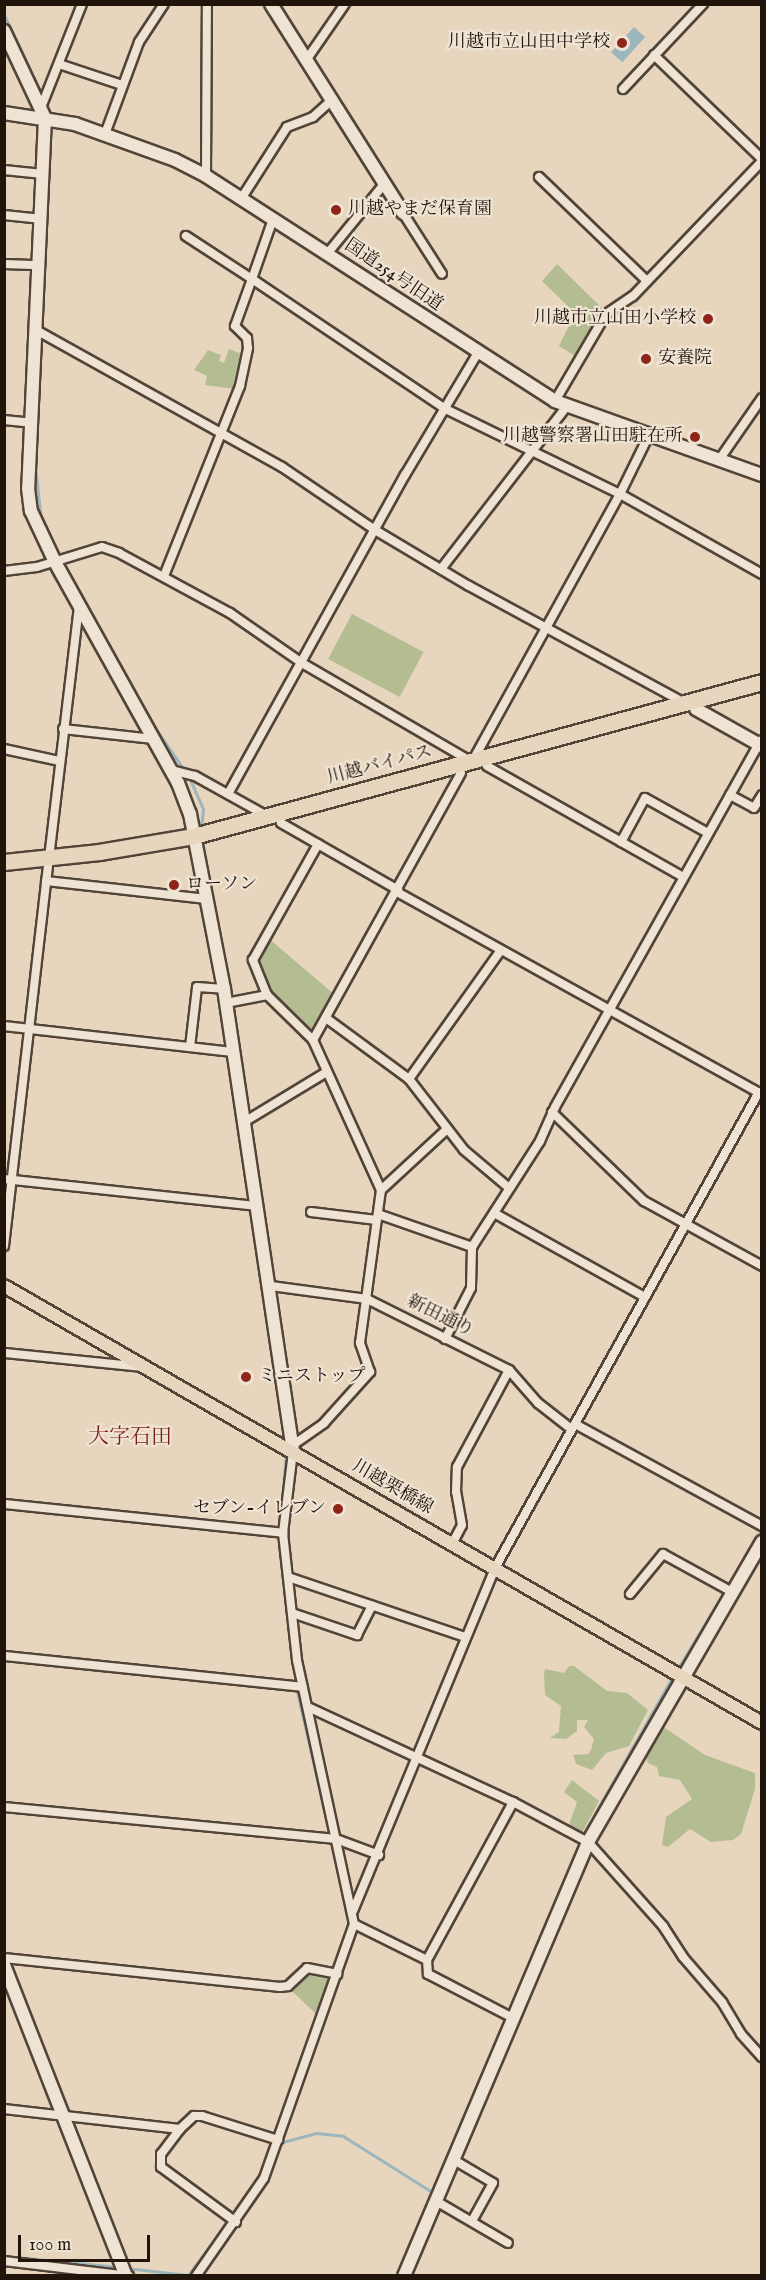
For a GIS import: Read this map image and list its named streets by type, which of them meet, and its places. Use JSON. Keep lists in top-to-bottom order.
{
  "streets": {
    "highway": ["川越バイパス"],
    "main road": ["川越栗橋線"],
    "street": ["国道254号旧道", "新田通り"]
  },
  "districts": ["大字石田"],
  "places": [
    "川越市立山田中学校",
    "川越やまだ保育園",
    "川越市立山田小学校",
    "安養院",
    "川越警察署山田駐在所",
    "ローソン",
    "ミニストップ",
    "セブン-イレブン"
  ],
  "scale_bar": "100 m"
}
